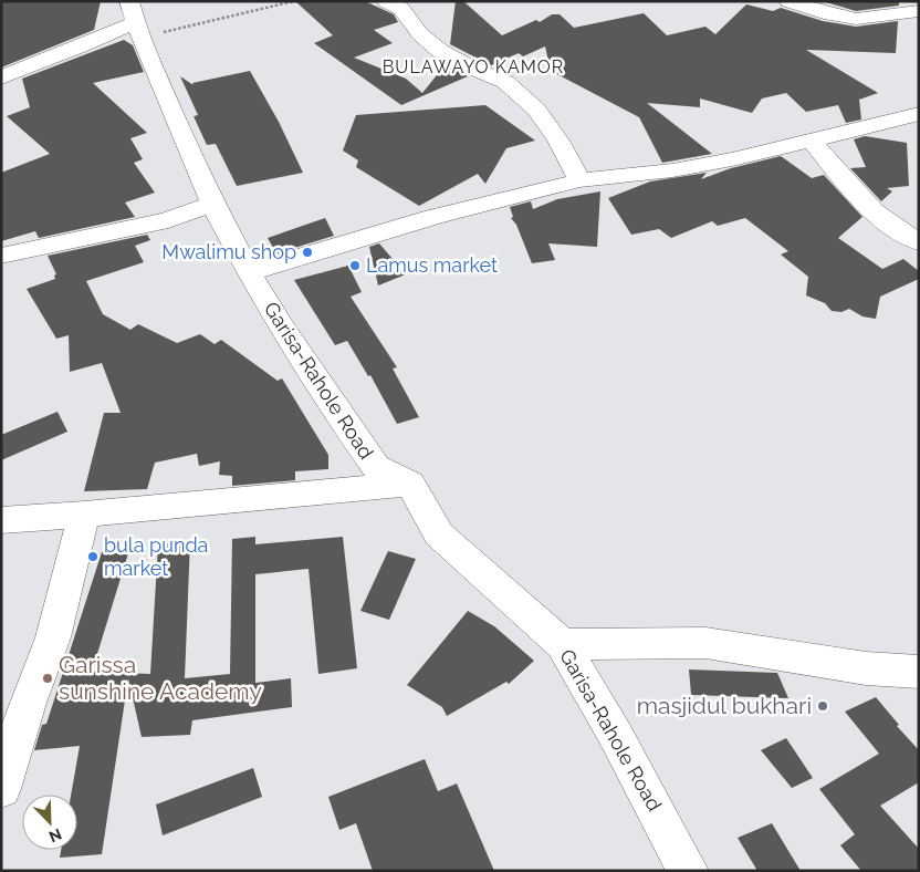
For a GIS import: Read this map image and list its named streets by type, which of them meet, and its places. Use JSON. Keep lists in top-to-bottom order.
{
  "streets": {
    "street": ["Garisa-Rahole Road"]
  },
  "districts": ["BULAWAYO KAMOR"],
  "places": [
    "Mwalimu shop",
    "Lamus market",
    "bula punda market",
    "Garissa sunshine Academy",
    "masjidul bukhari"
  ],
  "north": "bottom right"
}
